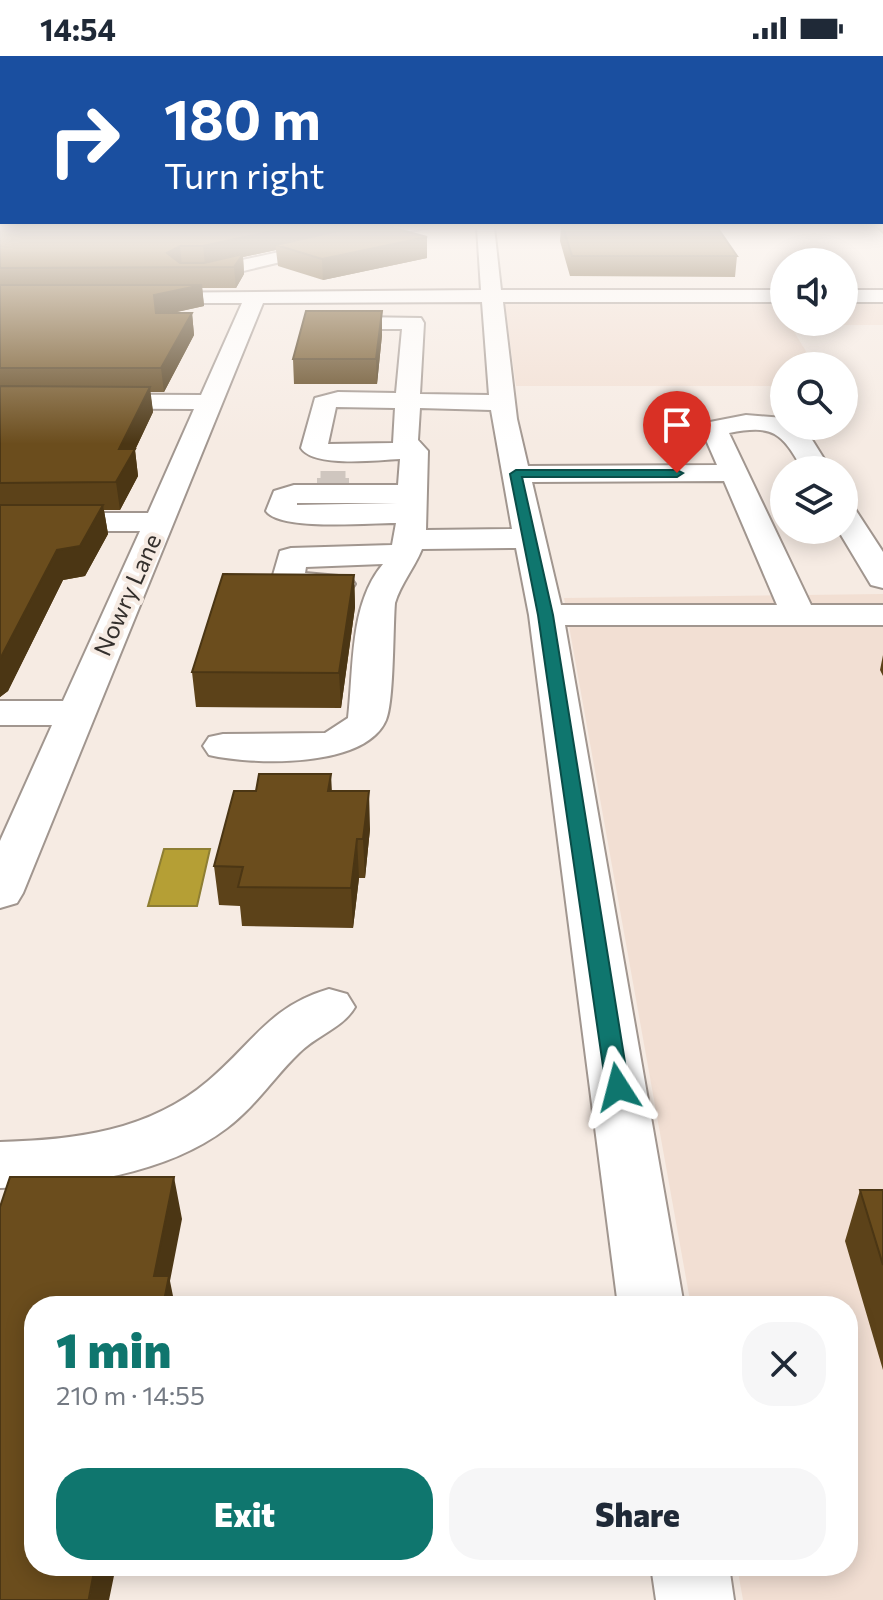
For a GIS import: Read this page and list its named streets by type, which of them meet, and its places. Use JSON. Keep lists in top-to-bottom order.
{
  "streets": {
    "street": ["Nowry Lane"]
  },
  "page": {
    "status": "14:54",
    "turn": ["180 m", "Turn right"],
    "heading": ["1 min", "210 m · 14:55"],
    "buttons": ["Exit", "Share"]
  }
}
